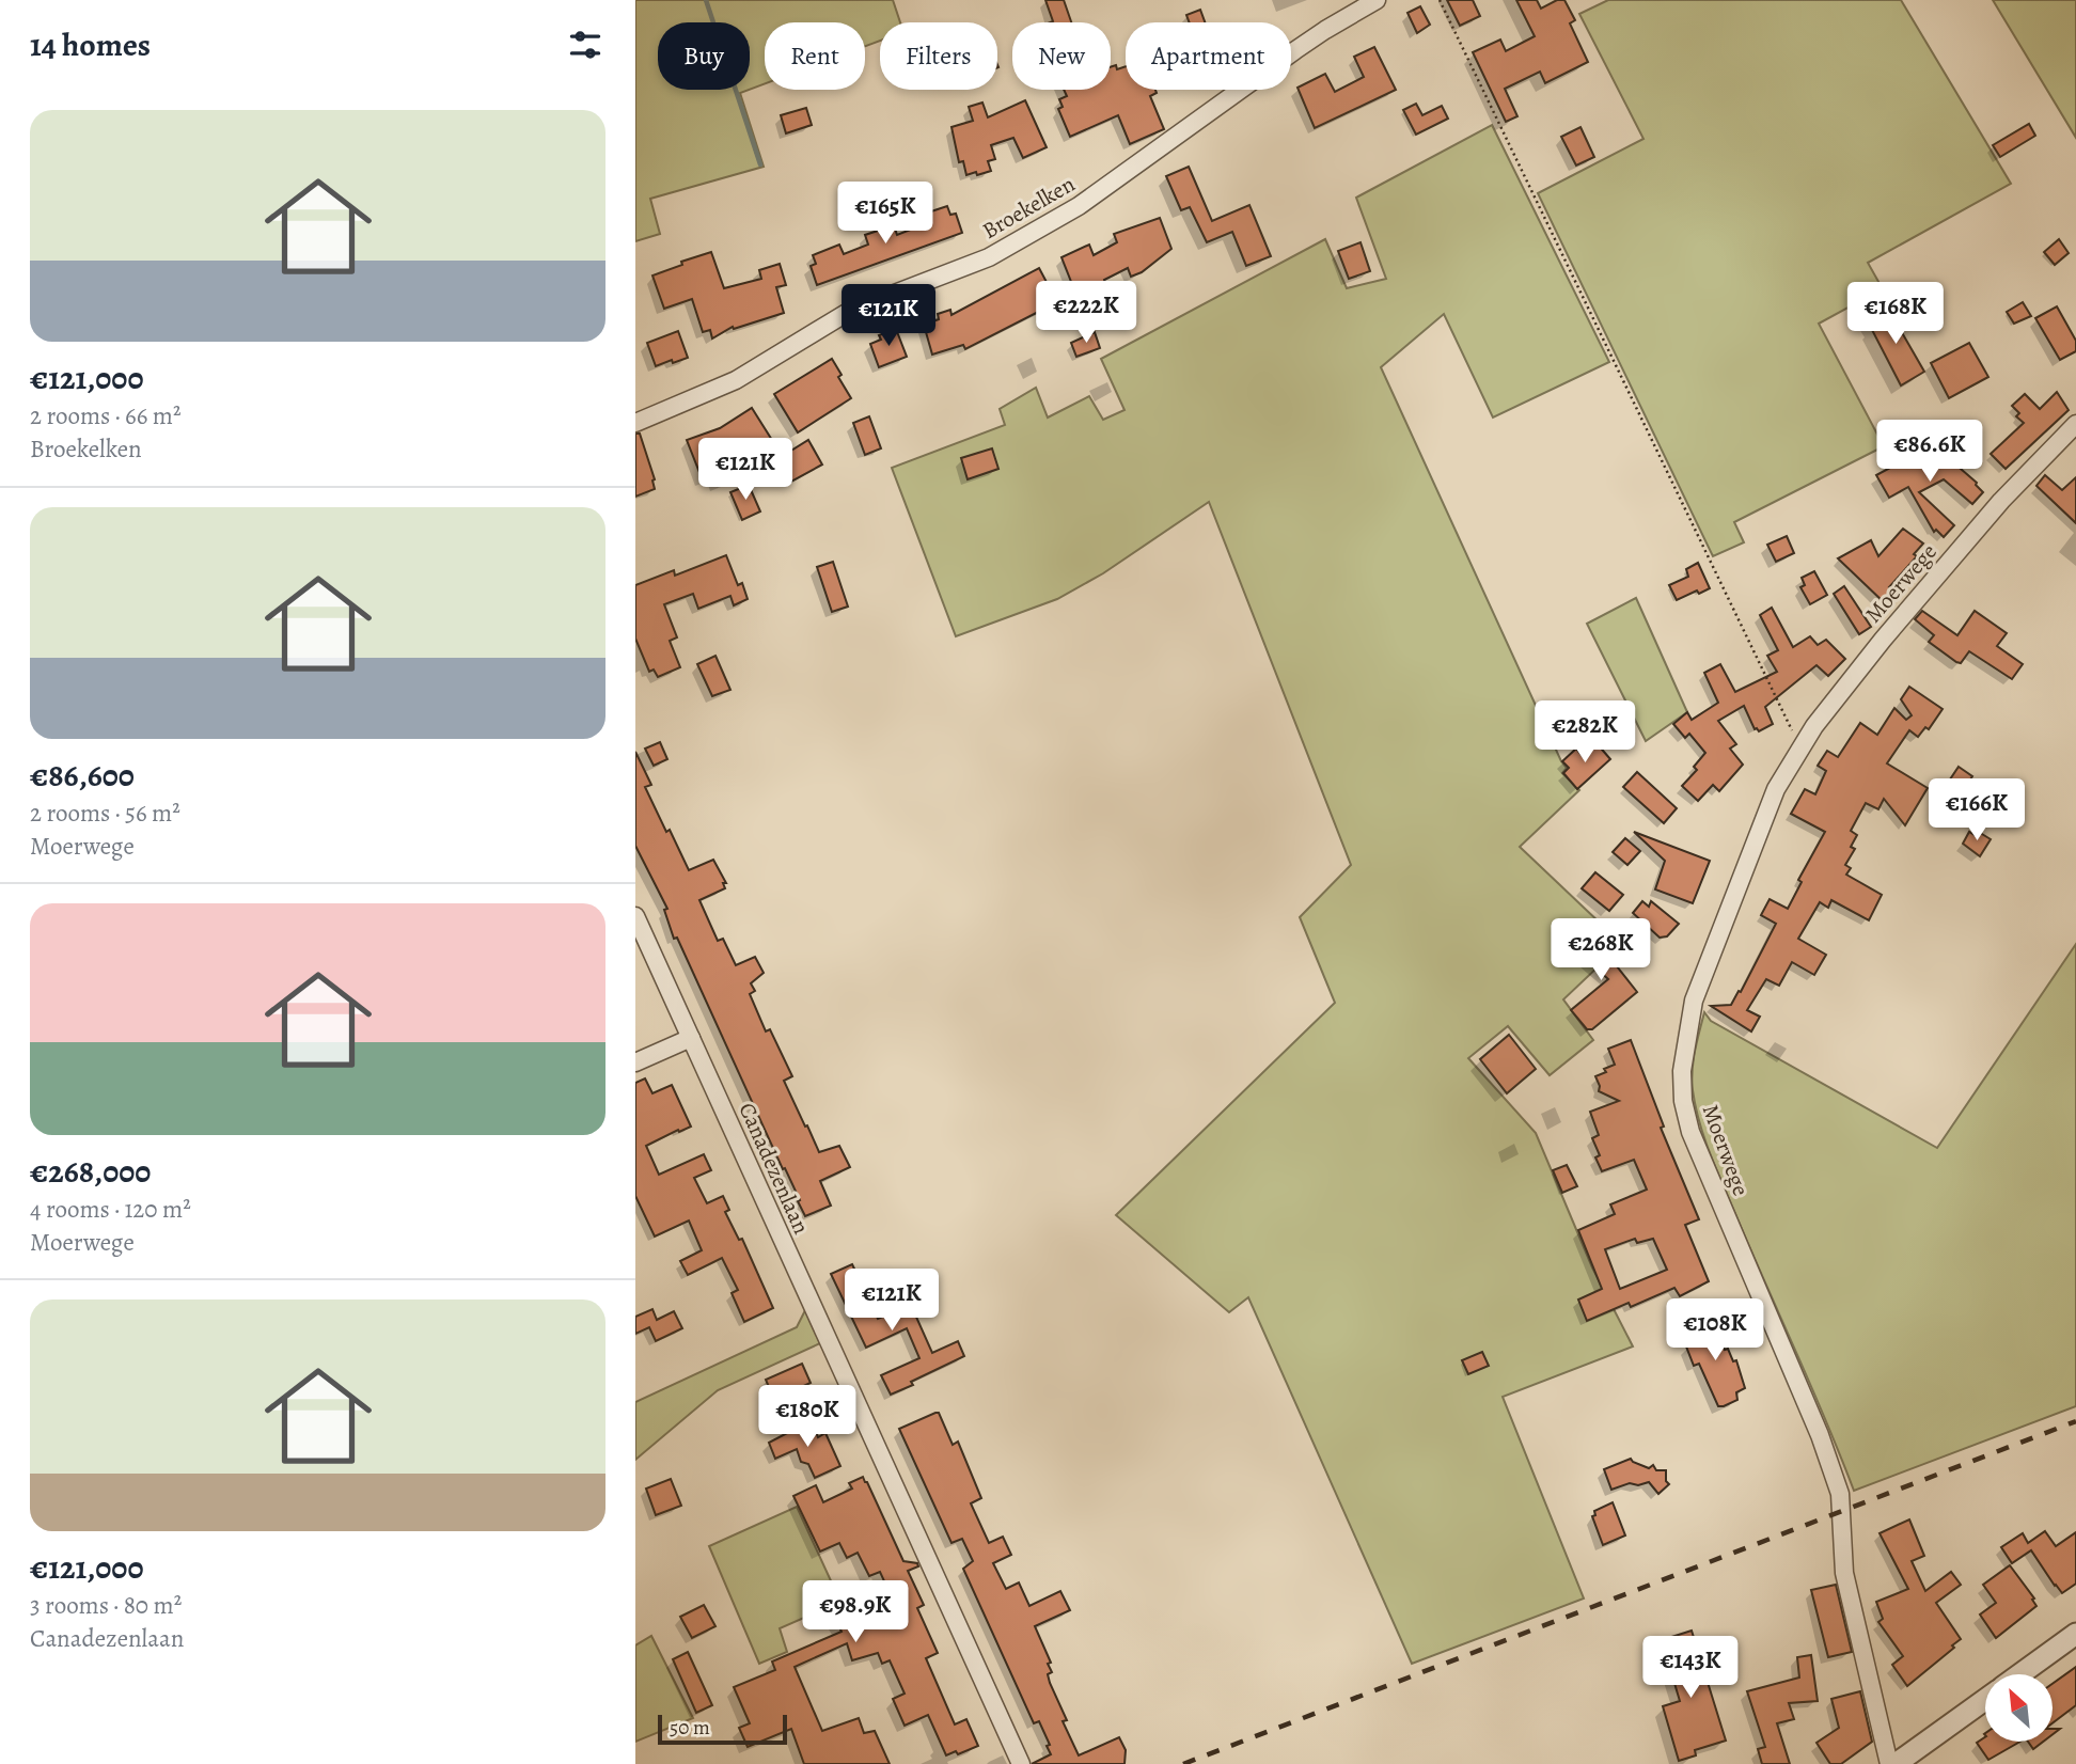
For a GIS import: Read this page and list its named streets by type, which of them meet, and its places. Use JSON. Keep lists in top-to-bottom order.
{
  "streets": {
    "street": ["Broekelken", "Moerwege", "Canadezenlaan"]
  },
  "scale_bar": "50 m",
  "north": "top left",
  "page": {
    "heading": "14 homes",
    "chip": [
      "Buy",
      "Rent",
      "Filters",
      "New",
      "Apartment"
    ],
    "list": [
      {
        "name": "€121,000",
        "note": "2 rooms · 66 m² · Broekelken"
      },
      {
        "name": "€86,600",
        "note": "2 rooms · 56 m² · Moerwege"
      },
      {
        "name": "€268,000",
        "note": "4 rooms · 120 m² · Moerwege"
      },
      {
        "name": "€121,000",
        "note": "3 rooms · 80 m² · Canadezenlaan"
      }
    ],
    "price": [
      "€165K",
      "€222K",
      "€168K",
      "€121K",
      "€86.6K",
      "€121K",
      "€282K",
      "€166K",
      "€268K",
      "€121K",
      "€108K",
      "€180K",
      "€98.9K",
      "€143K"
    ],
    "scale": "50 m"
  }
}
